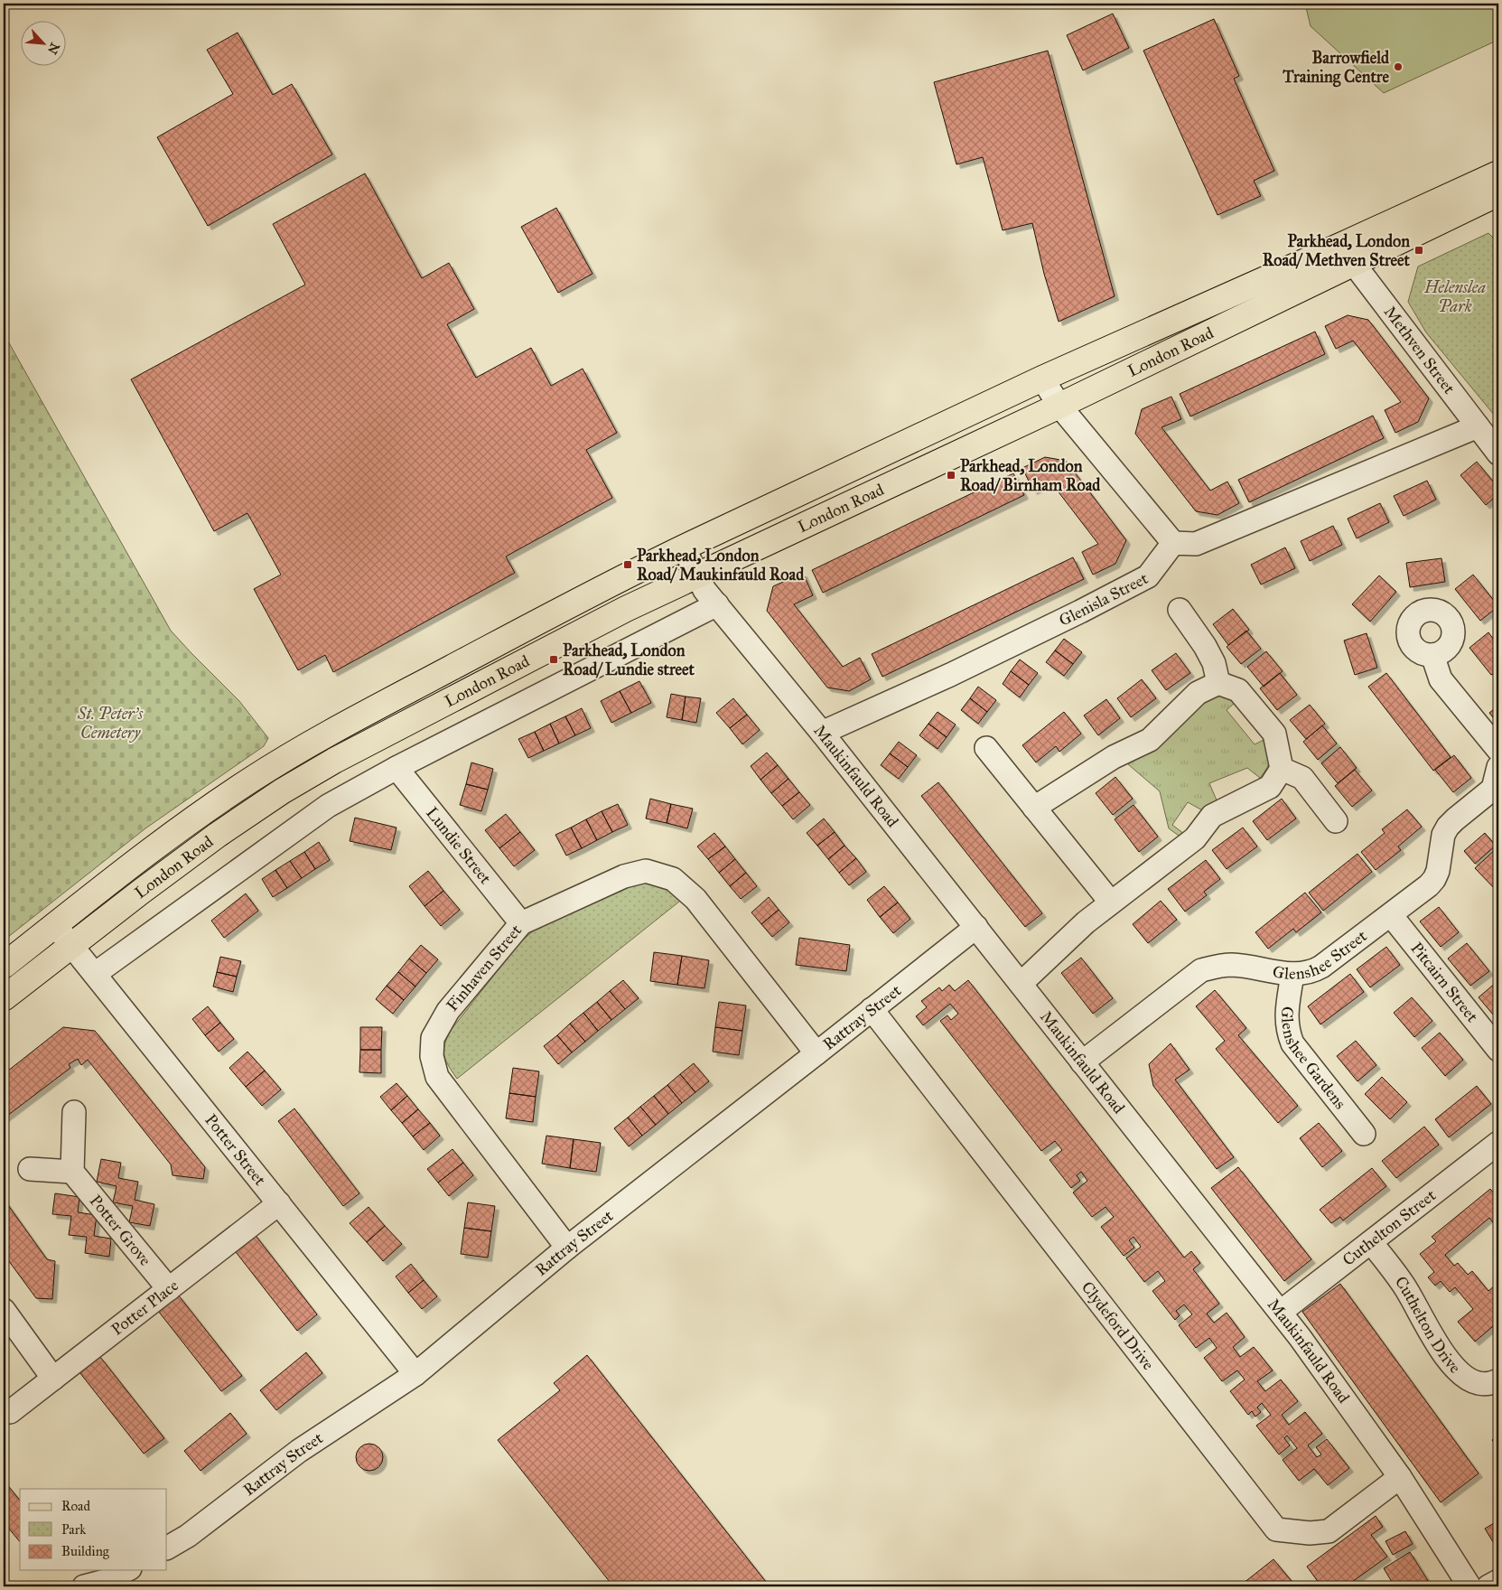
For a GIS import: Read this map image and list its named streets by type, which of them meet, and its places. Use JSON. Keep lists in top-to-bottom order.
{
  "streets": {
    "main road": ["London Road"],
    "street": [
      "Methven Street",
      "Glenisla Street",
      "Maukinfauld Road",
      "Lundie Street",
      "Glenshee Street",
      "Finhaven Street",
      "Pitcairn Street",
      "Rattray Street",
      "Glenshee Gardens",
      "Potter Street",
      "Cuthelton Street",
      "Potter Grove",
      "Potter Place",
      "Cuthelton Drive",
      "Clydeford Drive"
    ]
  },
  "crossings": [
    ["Methven Street", "London Road"],
    ["London Road", "Maukinfauld Road"],
    ["London Road", "Potter Street"],
    ["Glenisla Street", "Maukinfauld Road"],
    ["Maukinfauld Road", "Glenshee Street"],
    ["Maukinfauld Road", "Rattray Street"],
    ["Maukinfauld Road", "Cuthelton Street"],
    ["Maukinfauld Road", "Clydeford Drive"],
    ["Lundie Street", "Finhaven Street"],
    ["Glenshee Street", "Pitcairn Street"],
    ["Glenshee Street", "Glenshee Gardens"],
    ["Finhaven Street", "Rattray Street"],
    ["Rattray Street", "Potter Street"],
    ["Rattray Street", "Clydeford Drive"],
    ["Potter Street", "Potter Place"],
    ["Cuthelton Street", "Cuthelton Drive"],
    ["Potter Grove", "Potter Place"]
  ],
  "parks": ["Helenslea Park", "St. Peter's Cemetery"],
  "places": {
    "other": ["Barrowfield Training Centre"],
    "transit": [
      "Parkhead, London Road/ Methven Street",
      "Parkhead, London Road/ Birnham Road",
      "Parkhead, London Road/ Maukinfauld Road",
      "Parkhead, London Road/ Lundie street"
    ]
  },
  "legend": ["Road", "Park", "Building"],
  "north": "bottom right"
}
